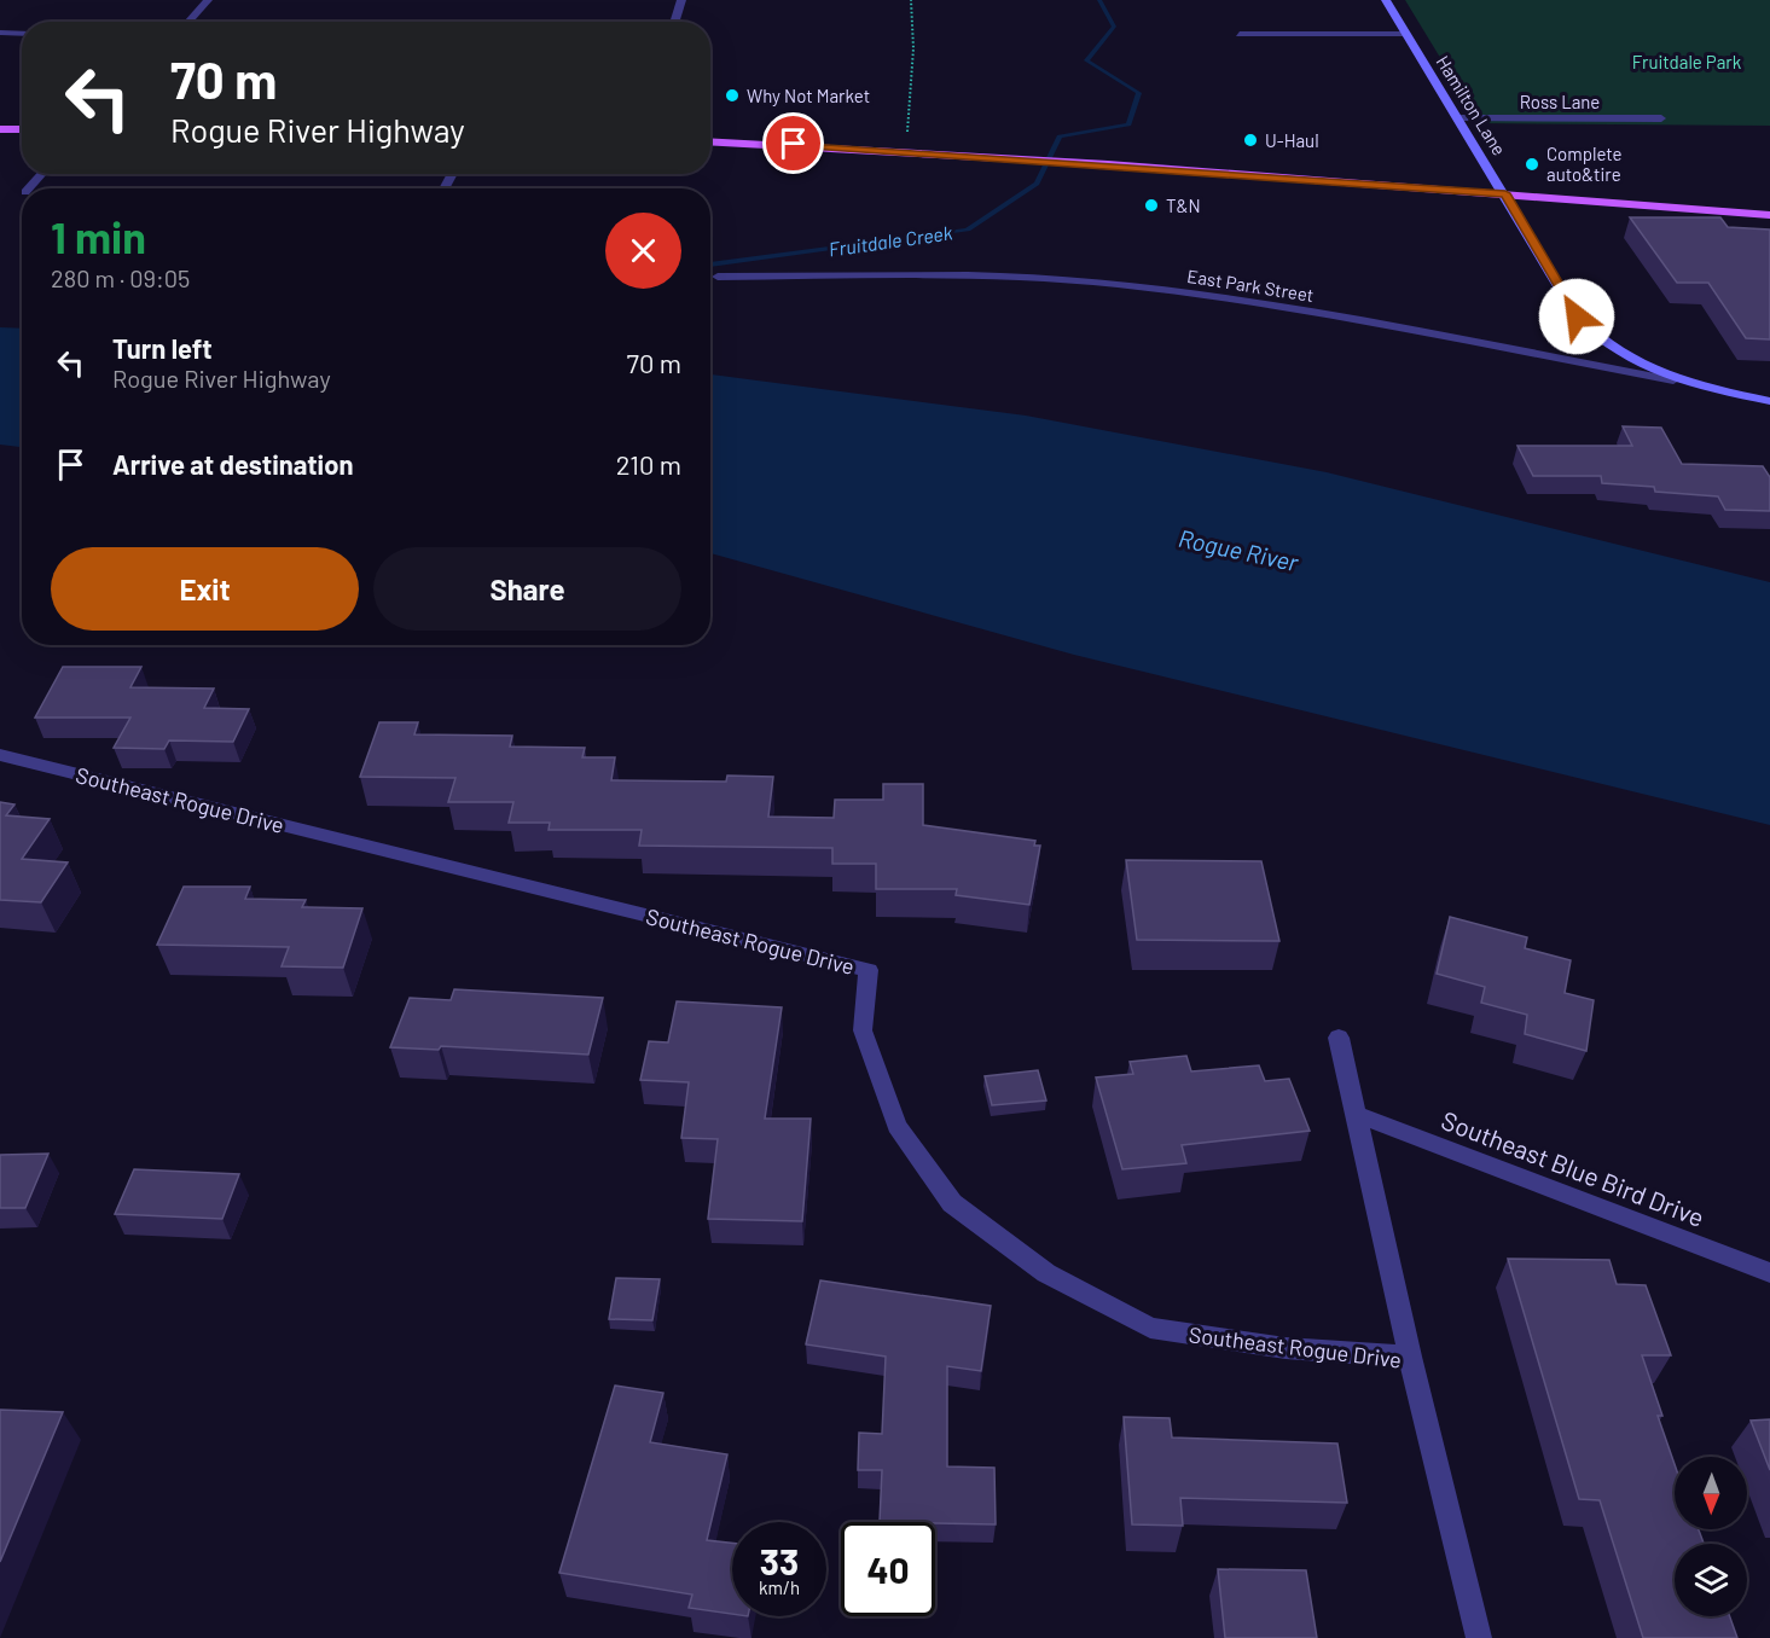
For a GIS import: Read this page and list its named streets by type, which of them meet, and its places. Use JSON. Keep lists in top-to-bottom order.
{
  "streets": {
    "main road": ["Hamilton Lane", "East Park Street"],
    "street": ["Ross Lane", "Southeast Rogue Drive", "Southeast Blue Bird Drive"]
  },
  "crossings": [
    ["Ross Lane", "Hamilton Lane"],
    ["Hamilton Lane", "East Park Street"]
  ],
  "water": ["Fruitdale Creek", "Rogue River"],
  "parks": ["Fruitdale Park"],
  "places": [
    "Why Not Market",
    "U-Haul",
    "Complete auto&tire",
    "T&N"
  ],
  "north": "bottom",
  "page": {
    "turn": ["70 m", "Rogue River Highway"],
    "heading": ["1 min", "280 m · 09:05"],
    "list": [
      {
        "name": "Turn left",
        "note": "Rogue River Highway",
        "value": "70 m"
      },
      {
        "name": "Arrive at destination",
        "value": "210 m"
      }
    ],
    "buttons": ["Exit", "Share"],
    "speed": "33 km/h",
    "limit": "40"
  }
}
